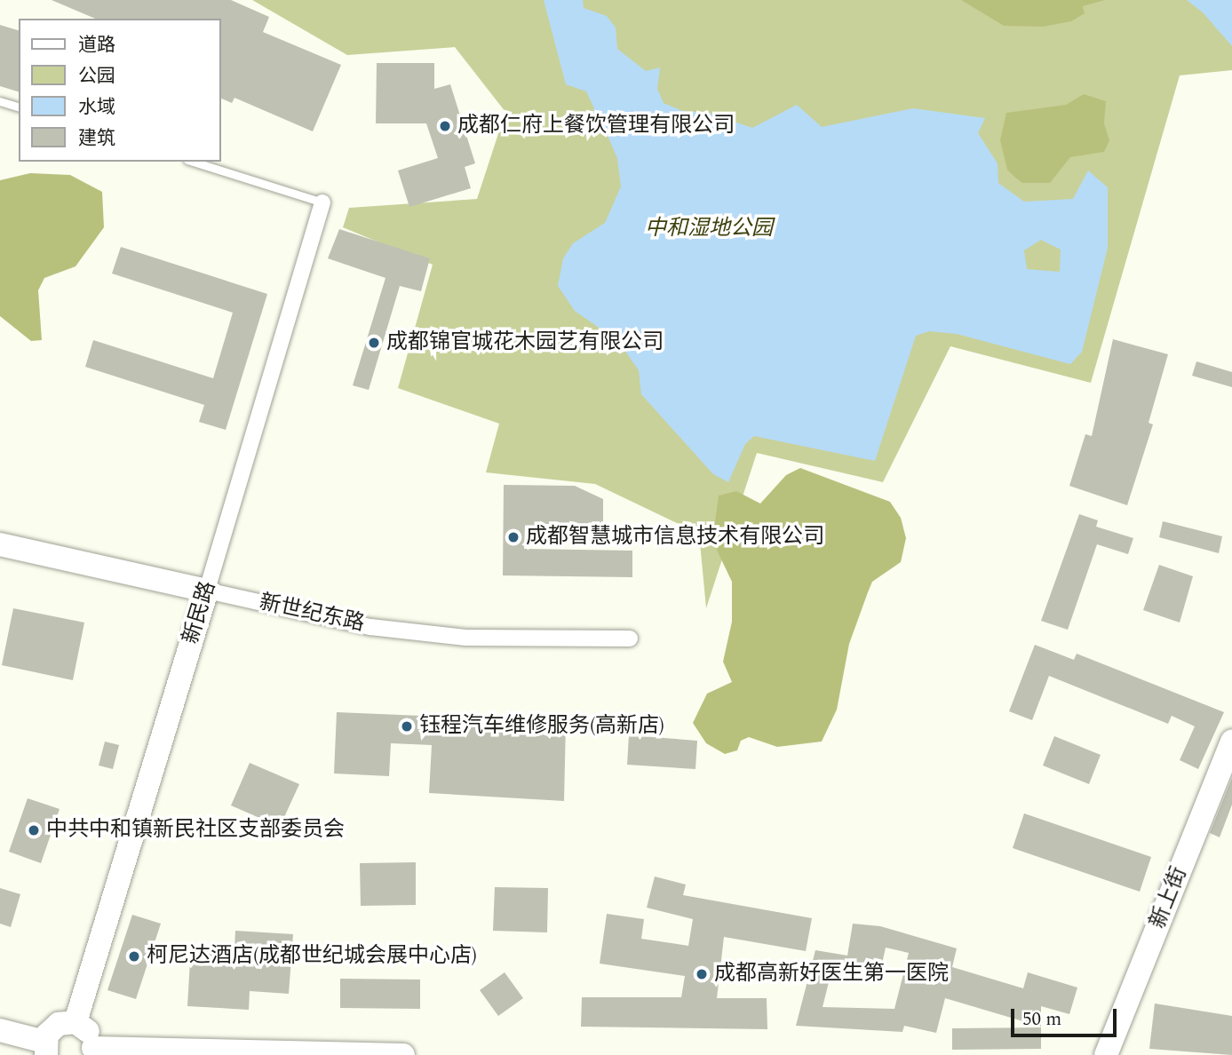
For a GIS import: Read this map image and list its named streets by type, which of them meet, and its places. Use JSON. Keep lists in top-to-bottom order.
{
  "streets": {
    "main road": ["新民路", "新世纪东路", "新上街"]
  },
  "crossings": [
    ["新民路", "新世纪东路"]
  ],
  "parks": ["中和湿地公园"],
  "places": [
    "成都仁府上餐饮管理有限公司",
    "成都锦官城花木园艺有限公司",
    "成都智慧城市信息技术有限公司",
    "钰程汽车维修服务(高新店)",
    "中共中和镇新民社区支部委员会",
    "柯尼达酒店(成都世纪城会展中心店)",
    "成都高新好医生第一医院"
  ],
  "legend": [
    "道路",
    "公园",
    "水域",
    "建筑"
  ],
  "scale_bar": "50 m"
}
